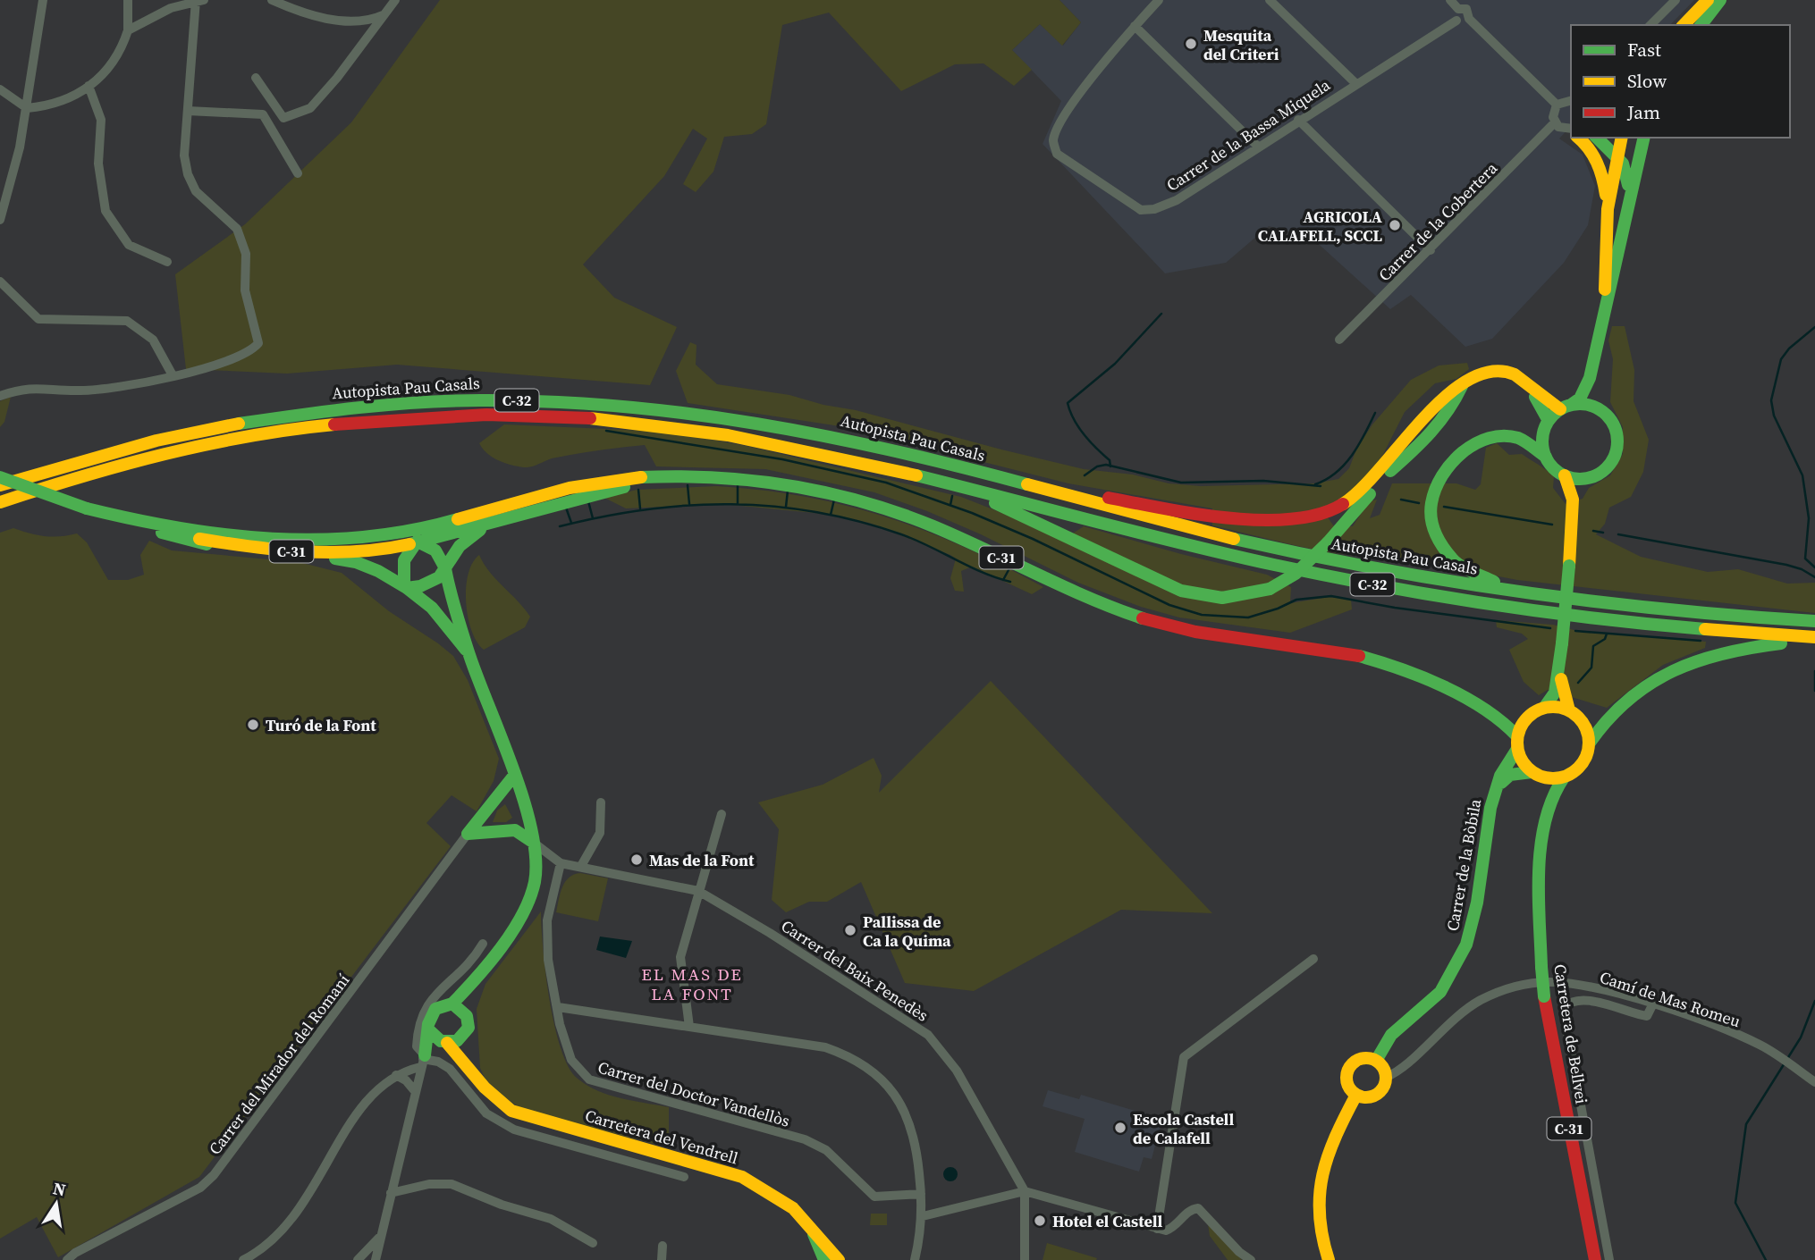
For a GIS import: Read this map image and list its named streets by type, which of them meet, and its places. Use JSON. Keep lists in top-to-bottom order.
{
  "streets": {
    "main road": [
      "Autopista Pau Casals",
      "C-32",
      "C-31",
      "Carrer de la Bòbila",
      "Carretera de Bellvei",
      "Carretera del Vendrell"
    ],
    "street": [
      "Carrer de la Bassa Miquela",
      "Carrer de la Cobertera",
      "Carrer del Baix Penedès",
      "Camí de Mas Romeu",
      "Carrer del Mirador del Romaní",
      "Carrer del Doctor Vandellòs"
    ]
  },
  "crossings": [
    ["Autopista Pau Casals", "C-31"],
    ["C-31", "Carrer de la Bòbila"],
    ["C-31", "Carretera de Bellvei"],
    ["Carrer de la Bòbila", "Camí de Mas Romeu"],
    ["Carrer de la Bòbila", "Carretera de Bellvei"],
    ["Carrer del Baix Penedès", "Carrer del Doctor Vandellòs"]
  ],
  "districts": ["EL MAS DE LA FONT"],
  "places": [
    "Mesquita del Criteri",
    "AGRICOLA CALAFELL, SCCL",
    "Turó de la Font",
    "Mas de la Font",
    "Pallissa de Ca la Quima",
    "Escola Castell de Calafell",
    "Hotel el Castell"
  ],
  "legend": ["Fast", "Slow", "Jam"],
  "north": "top"
}
